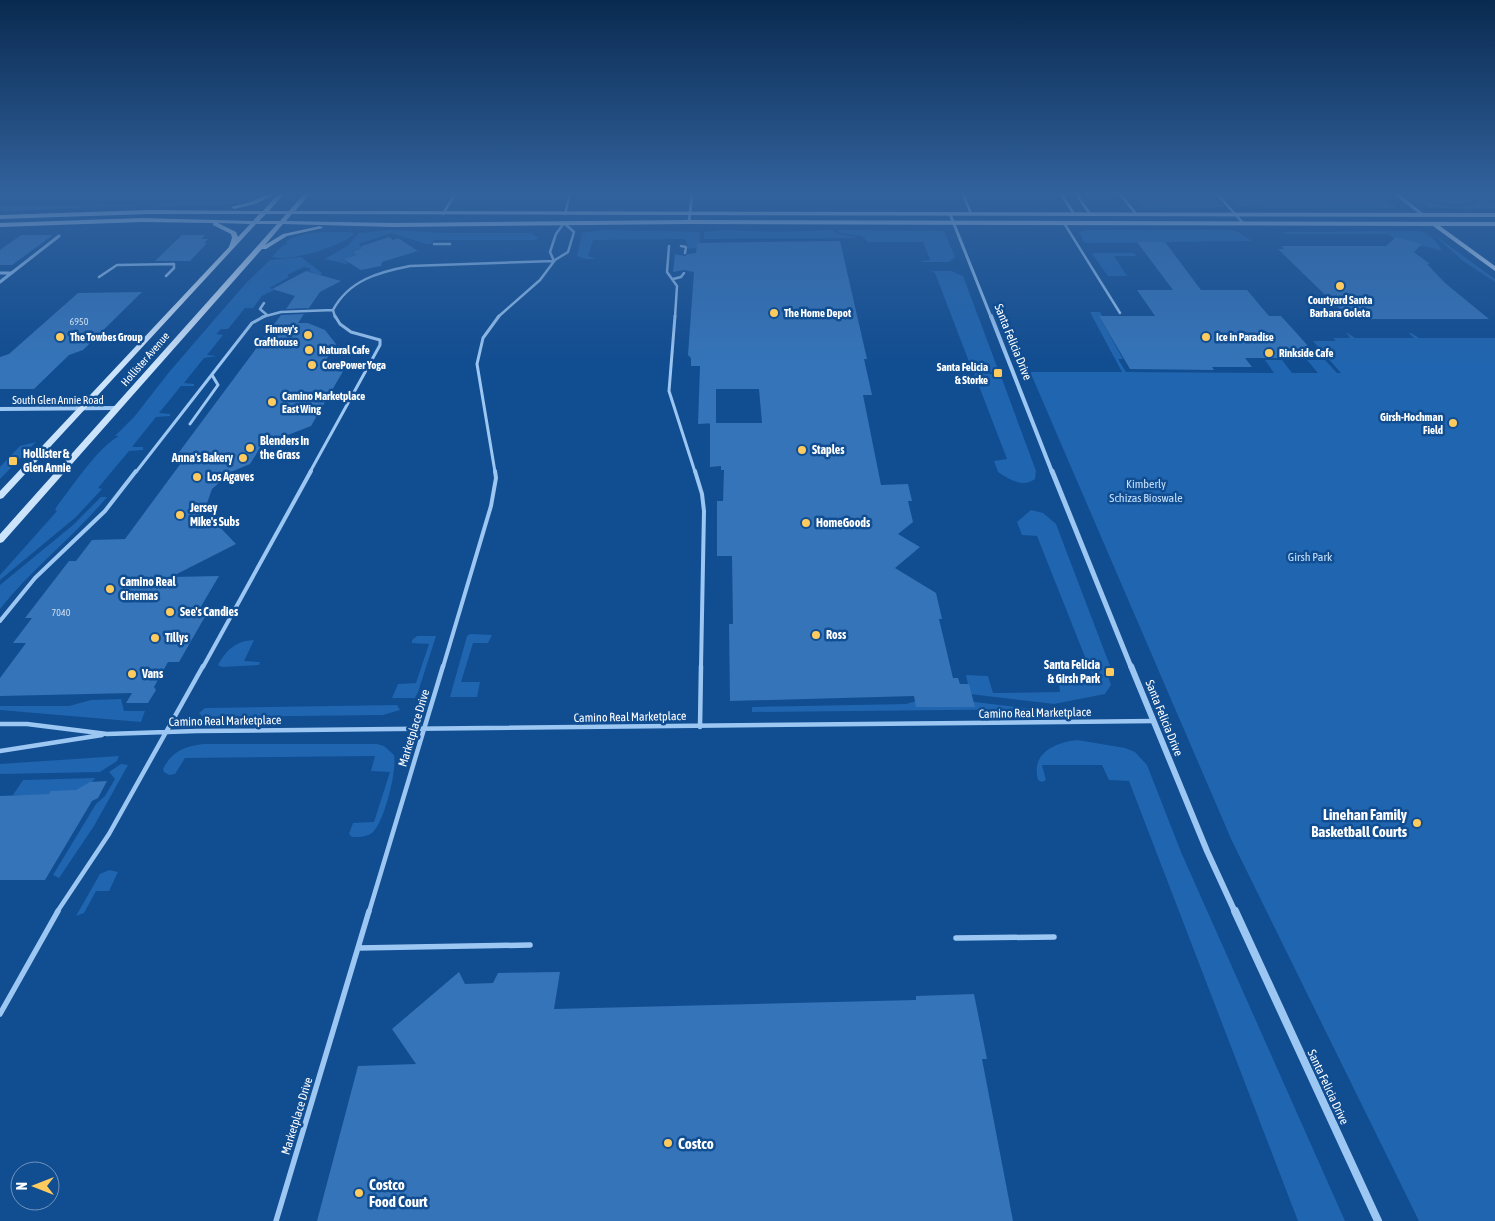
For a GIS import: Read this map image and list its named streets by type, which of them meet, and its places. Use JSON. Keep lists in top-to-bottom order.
{
  "streets": {
    "main road": ["Hollister Avenue"],
    "street": ["Santa Felicia Drive", "South Glen Annie Road"],
    "lane": ["Camino Real Marketplace", "Marketplace Drive"]
  },
  "crossings": [
    ["Santa Felicia Drive", "Camino Real Marketplace"],
    ["Hollister Avenue", "South Glen Annie Road"],
    ["Camino Real Marketplace", "Marketplace Drive"]
  ],
  "parks": ["Kimberly Schizas Bioswale", "Girsh Park"],
  "places": {
    "other": [
      "Courtyard Santa Barbara Goleta",
      "The Home Depot",
      "Finney's Crafthouse",
      "The Towbes Group",
      "Ice in Paradise",
      "Natural Cafe",
      "Rinkside Cafe",
      "CorePower Yoga",
      "Camino Marketplace East Wing",
      "Girsh-Hochman Field",
      "Blenders in the Grass",
      "Staples",
      "Anna's Bakery",
      "Los Agaves",
      "Jersey Mike's Subs",
      "HomeGoods",
      "Camino Real Cinemas",
      "See's Candies",
      "Ross",
      "Tillys",
      "Vans",
      "Linehan Family Basketball Courts",
      "Costco",
      "Costco Food Court"
    ],
    "transit": ["Santa Felicia & Storke", "Hollister & Glen Annie", "Santa Felicia & Girsh Park"]
  },
  "house_numbers": ["6950", "7040"],
  "north": "left"
}
